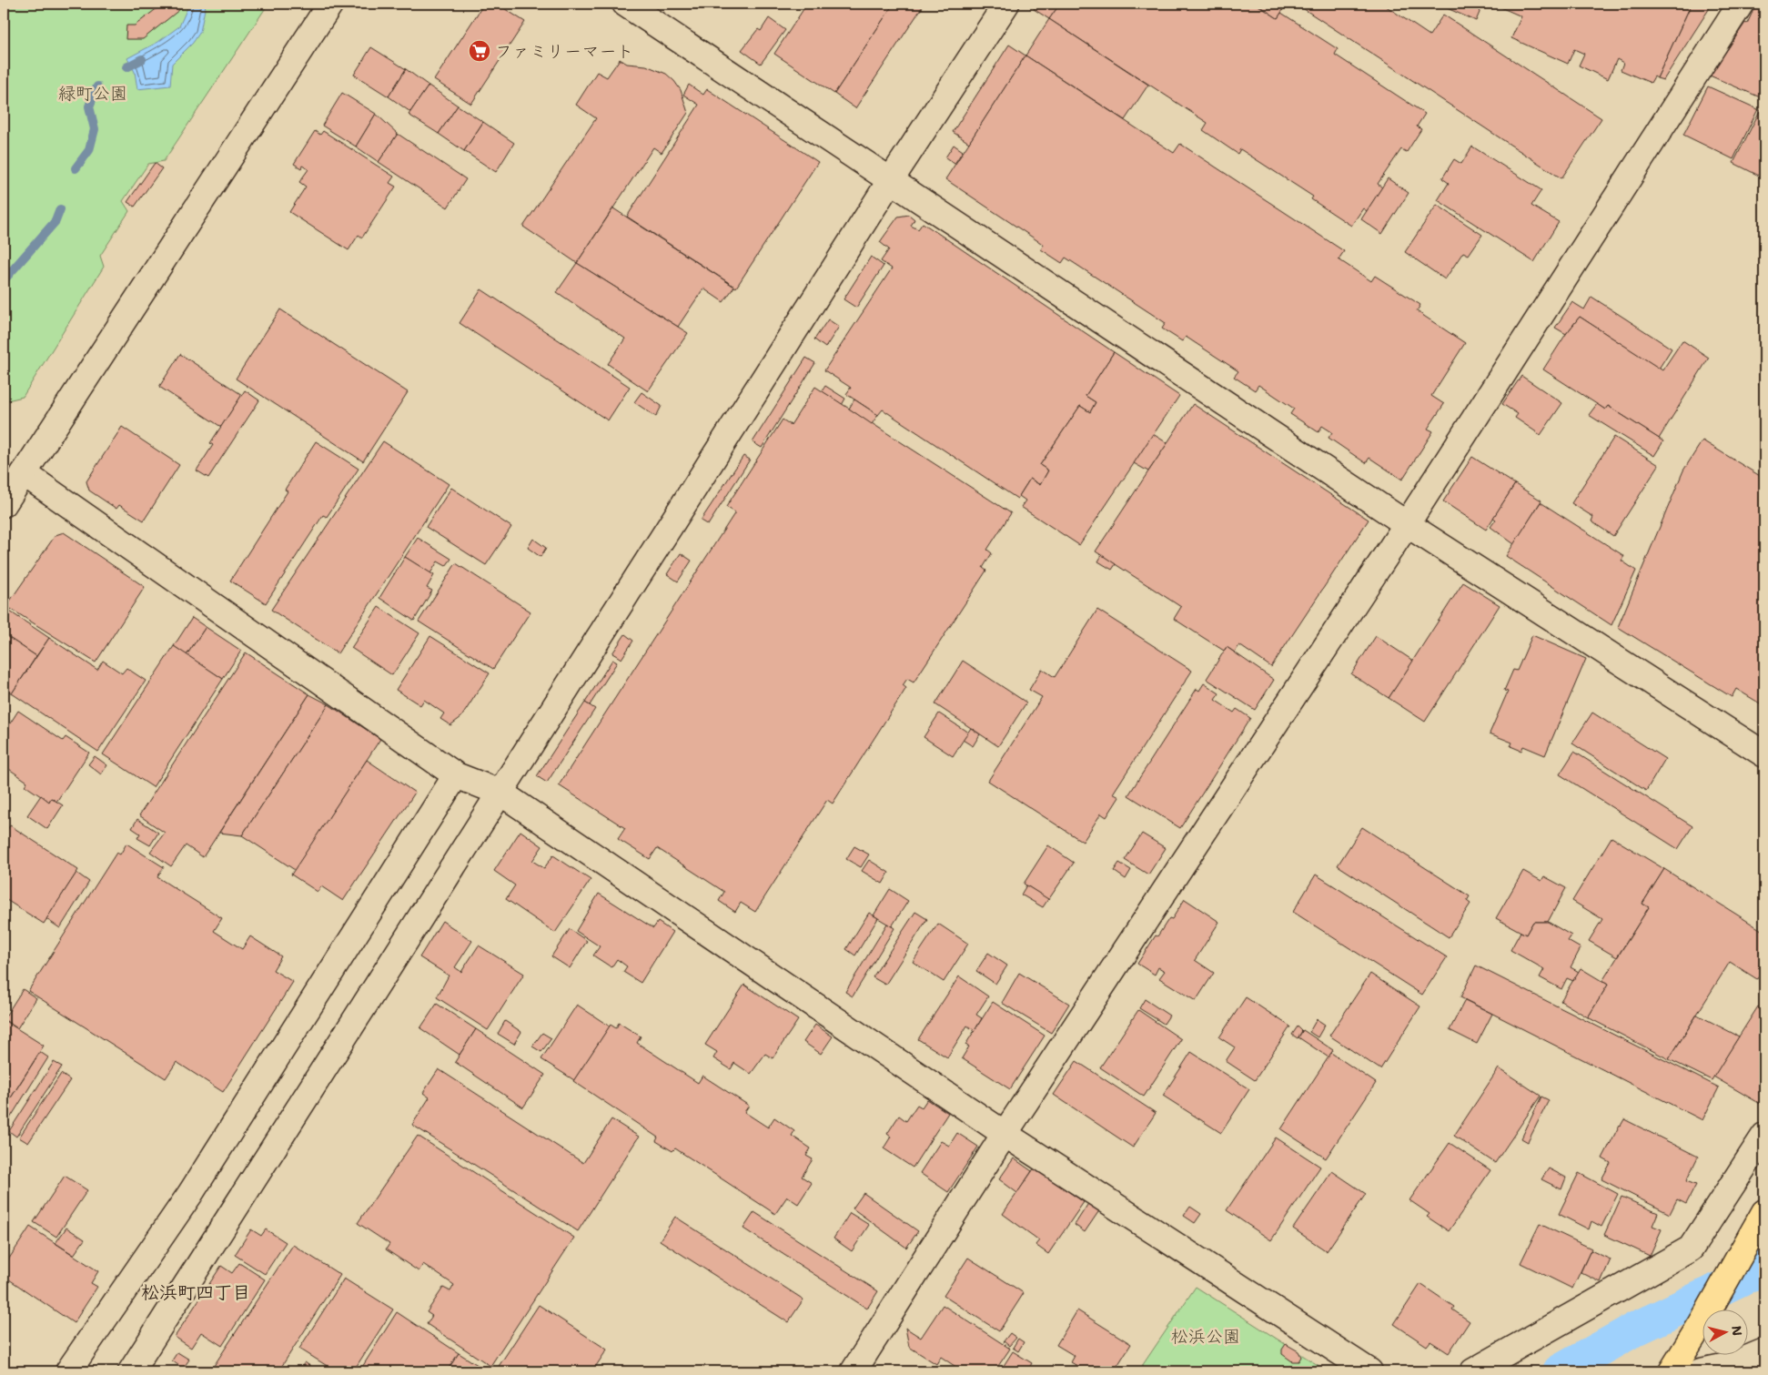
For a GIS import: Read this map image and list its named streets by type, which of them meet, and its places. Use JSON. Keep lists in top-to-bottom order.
{
  "districts": ["松浜町四丁目"],
  "parks": ["緑町公園", "松浜公園"],
  "places": {
    "supermarket": ["ファミリーマート"]
  },
  "north": "right"
}
